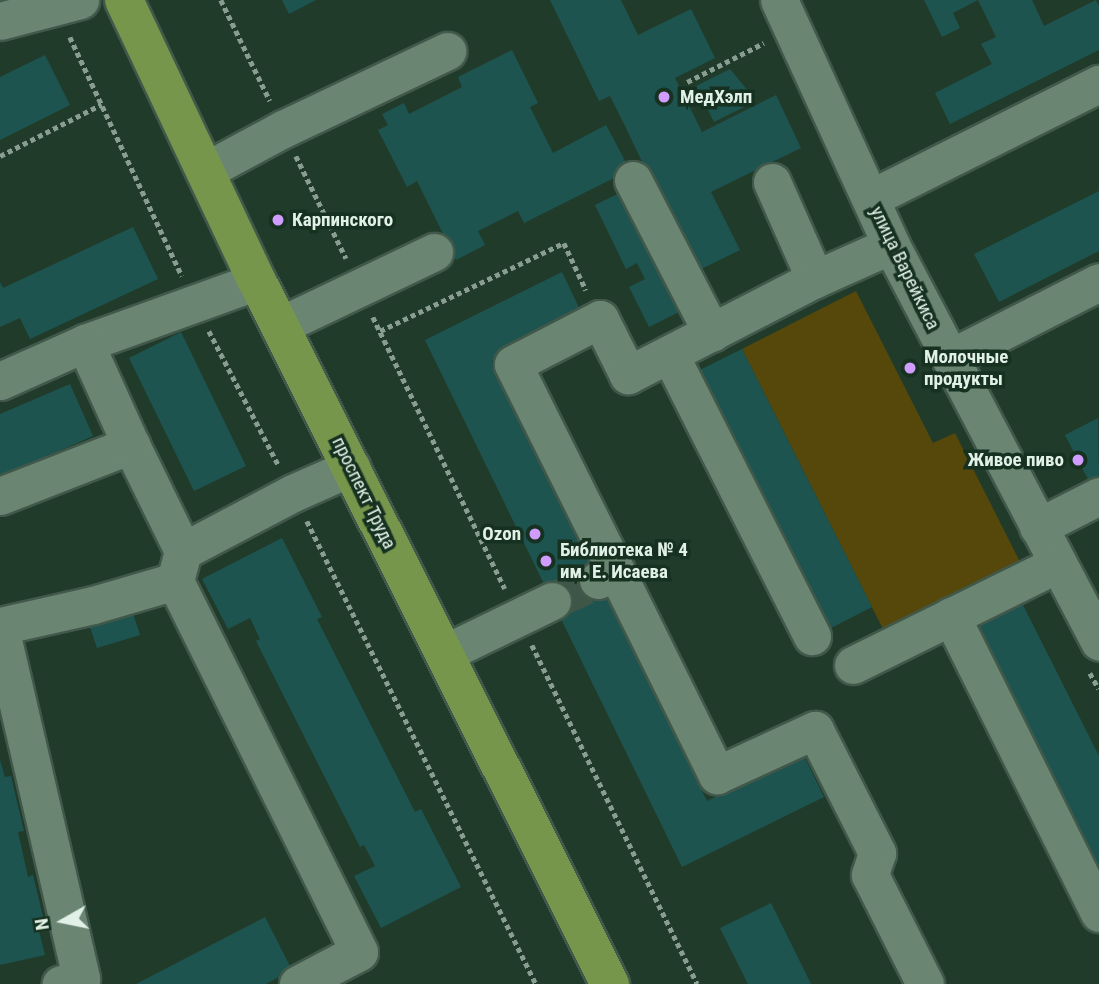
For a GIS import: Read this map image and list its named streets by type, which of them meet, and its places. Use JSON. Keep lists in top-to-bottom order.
{
  "streets": {
    "main road": ["проспект Труда"],
    "street": ["улица Варейкиса"]
  },
  "places": [
    "МедХэлп",
    "Карпинского",
    "Молочные продукты",
    "Живое пиво",
    "Ozon",
    "Библиотека № 4 им. Е. Исаева"
  ],
  "north": "left"
}
